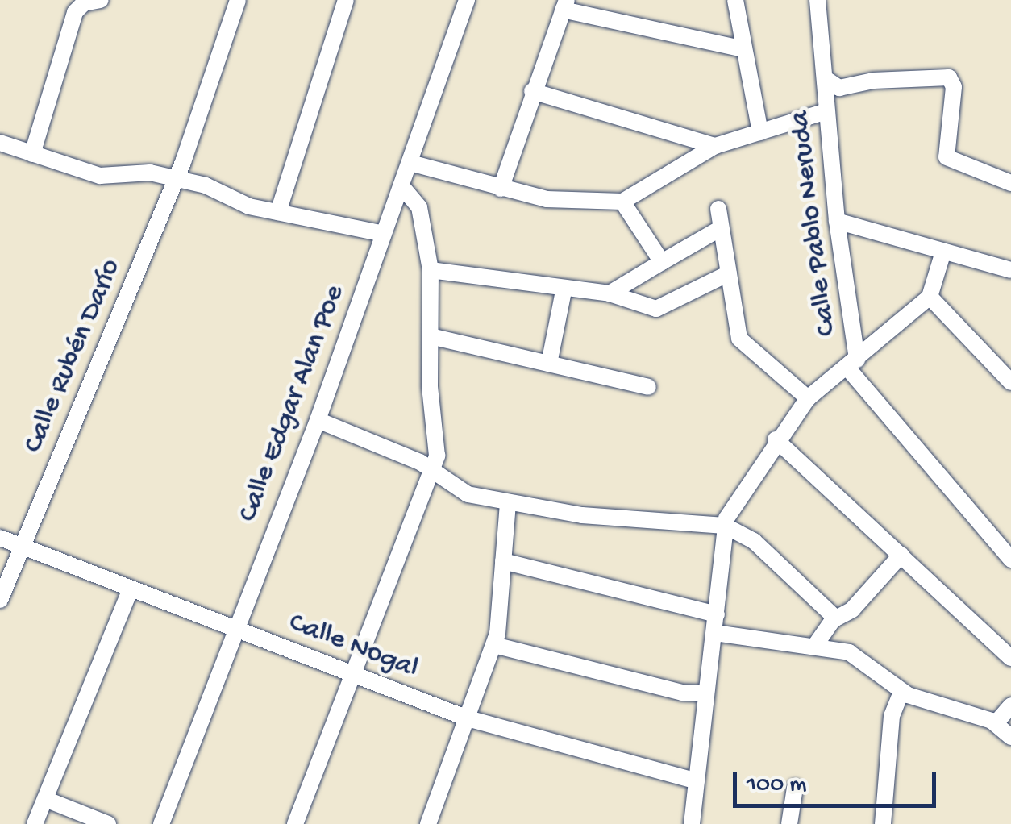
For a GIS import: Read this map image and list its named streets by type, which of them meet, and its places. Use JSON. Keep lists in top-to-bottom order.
{
  "streets": {
    "street": [
      "Calle Pablo Neruda",
      "Calle Rubén Darío",
      "Calle Edgar Alan Poe",
      "Calle Nogal"
    ]
  },
  "crossings": [
    ["Calle Pablo Neruda", "Calle Nogal"],
    ["Calle Rubén Darío", "Calle Nogal"],
    ["Calle Edgar Alan Poe", "Calle Nogal"]
  ],
  "scale_bar": "100 m"
}
